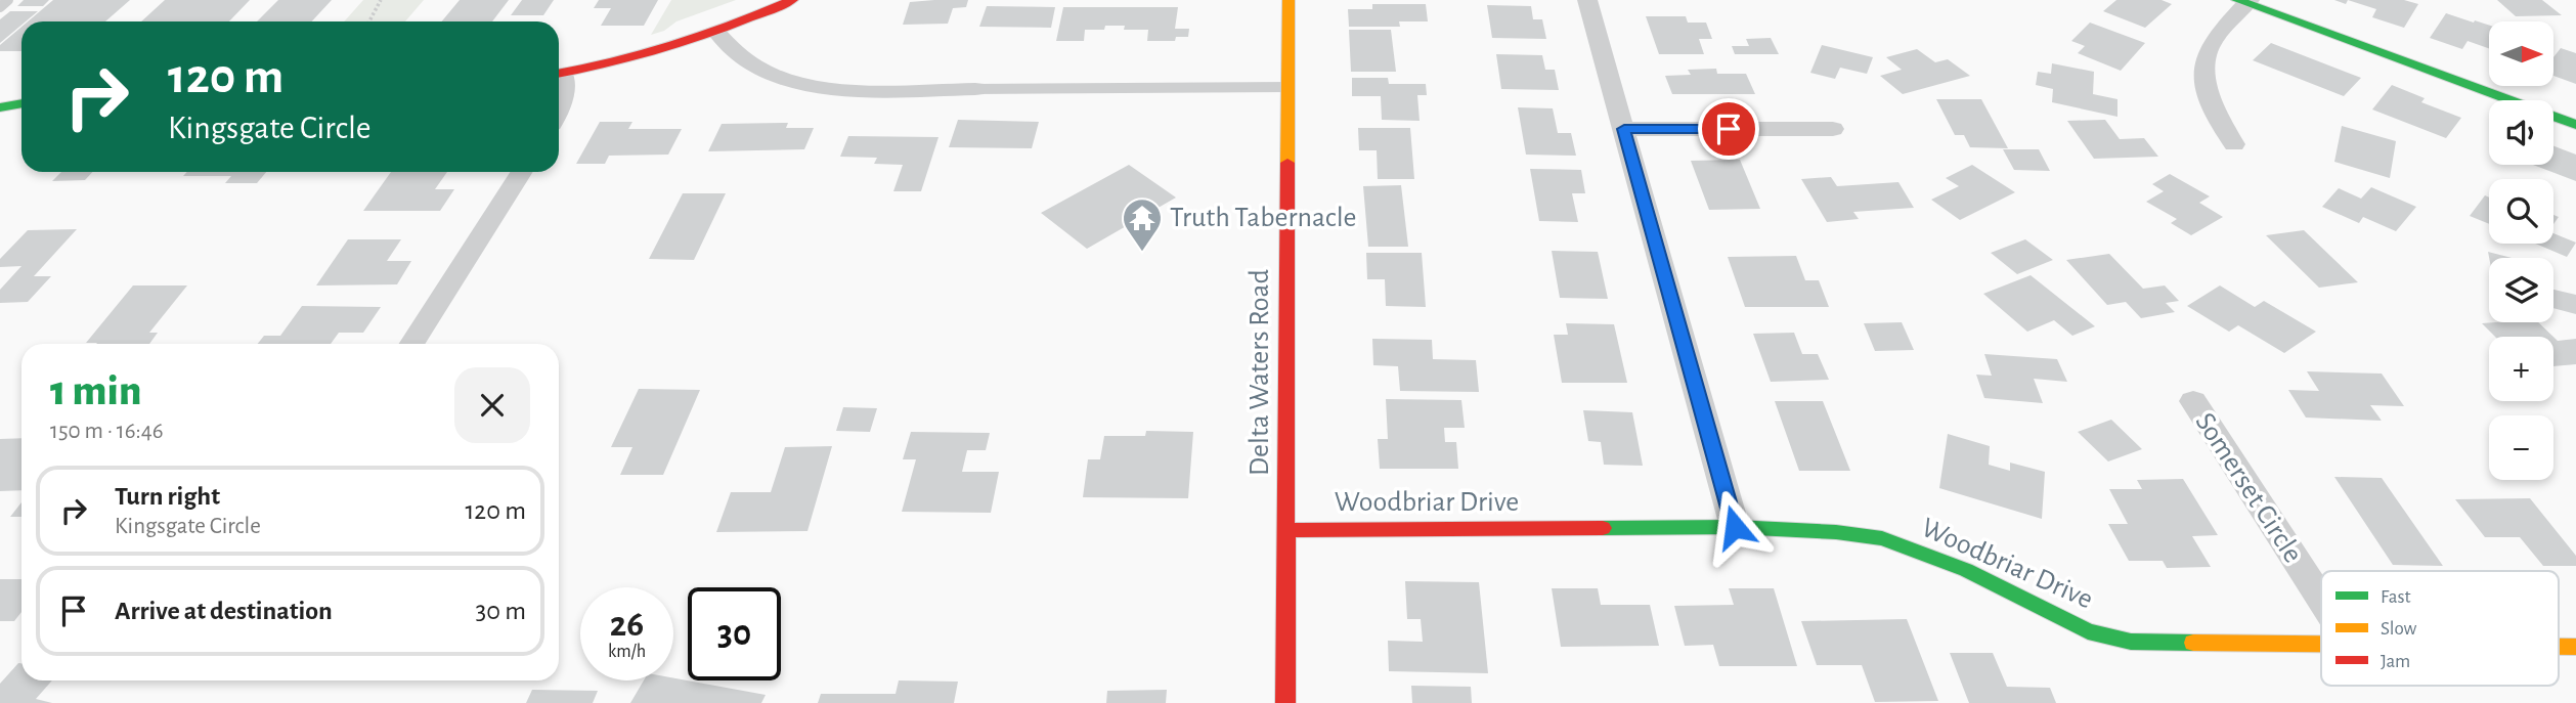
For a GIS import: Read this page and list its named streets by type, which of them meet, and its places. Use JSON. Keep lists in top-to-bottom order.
{
  "streets": {
    "street": ["Delta Waters Road", "Somerset Circle", "Woodbriar Drive"]
  },
  "crossings": [
    ["Delta Waters Road", "Woodbriar Drive"]
  ],
  "places": {
    "temple": ["Truth Tabernacle"]
  },
  "legend": ["Fast", "Slow", "Jam"],
  "north": "right",
  "page": {
    "map_buttons": ["+", "−"],
    "turn": ["120 m", "Kingsgate Circle"],
    "heading": ["1 min", "150 m · 16:46"],
    "list": [
      {
        "name": "Turn right",
        "note": "Kingsgate Circle",
        "value": "120 m"
      },
      {
        "name": "Arrive at destination",
        "value": "30 m"
      }
    ],
    "speed": "26 km/h",
    "limit": "30"
  }
}
